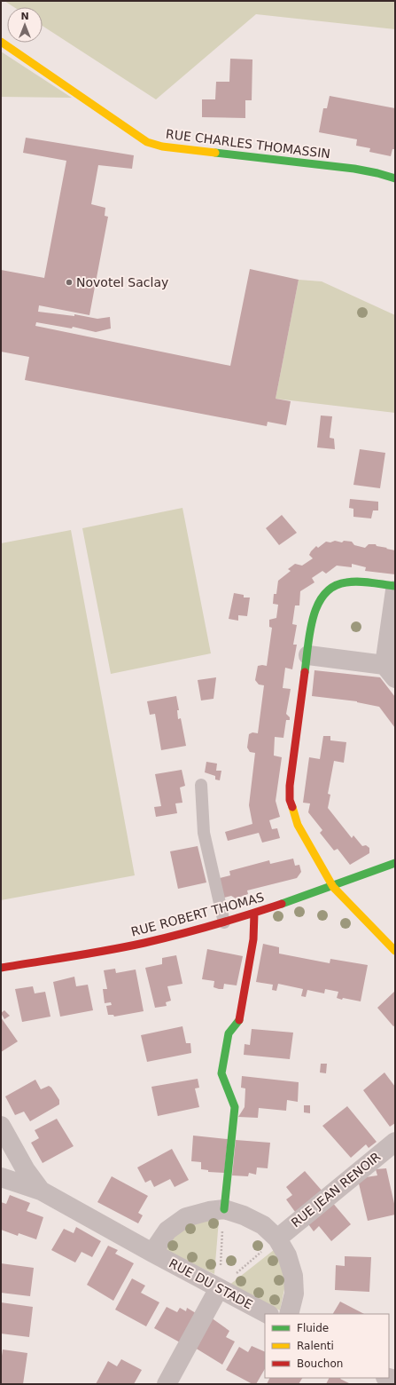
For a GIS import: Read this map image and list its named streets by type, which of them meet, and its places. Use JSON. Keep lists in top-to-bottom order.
{
  "streets": {
    "street": [
      "RUE CHARLES THOMASSIN",
      "RUE ROBERT THOMAS",
      "RUE JEAN RENOIR",
      "RUE DU STADE"
    ]
  },
  "places": ["Novotel Saclay"],
  "legend": ["Fluide", "Ralenti", "Bouchon"],
  "north": "top"
}
